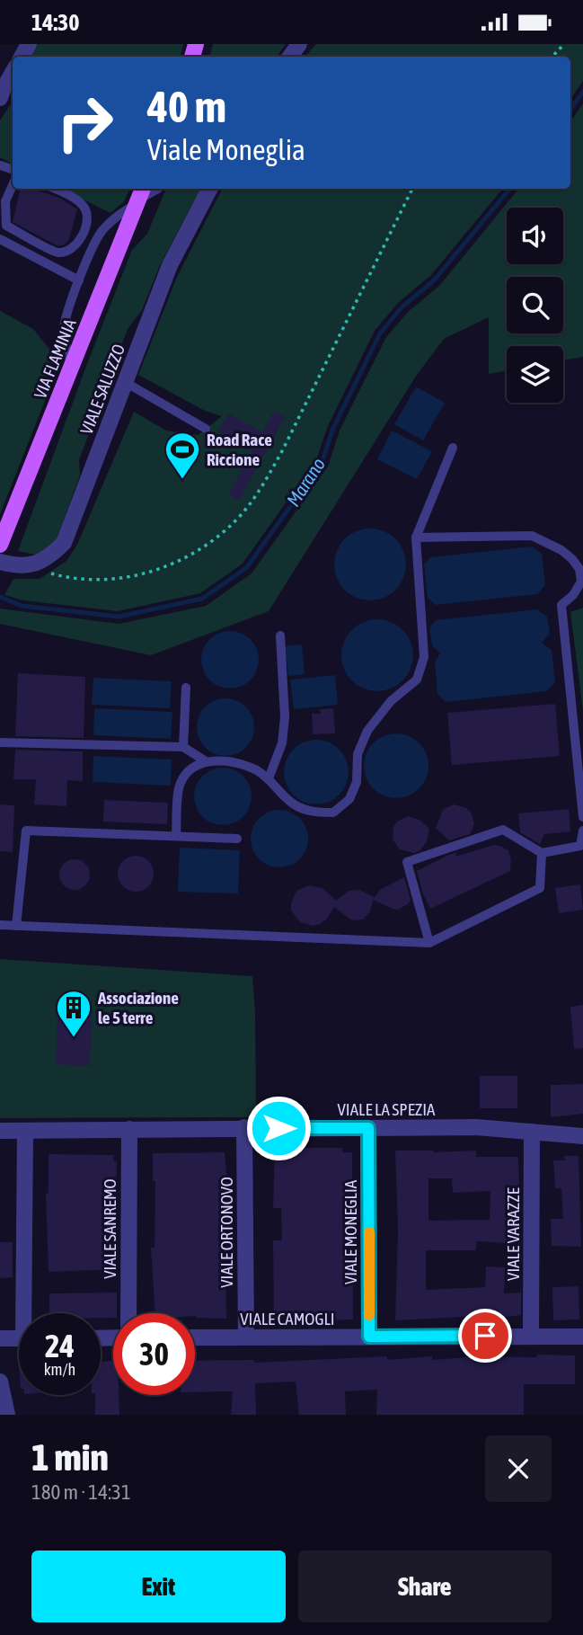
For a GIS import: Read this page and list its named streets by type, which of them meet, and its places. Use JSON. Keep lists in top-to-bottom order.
{
  "streets": {
    "main road": ["VIA FLAMINIA"],
    "street": [
      "VIALE SALUZZO",
      "VIALE LA SPEZIA",
      "VIALE SANREMO",
      "VIALE ORTONOVO",
      "VIALE MONEGLIA",
      "VIALE VARAZZE",
      "VIALE CAMOGLI"
    ]
  },
  "crossings": [
    ["VIALE LA SPEZIA", "VIALE SANREMO"],
    ["VIALE LA SPEZIA", "VIALE ORTONOVO"],
    ["VIALE LA SPEZIA", "VIALE MONEGLIA"],
    ["VIALE LA SPEZIA", "VIALE VARAZZE"],
    ["VIALE ORTONOVO", "VIALE CAMOGLI"],
    ["VIALE MONEGLIA", "VIALE CAMOGLI"],
    ["VIALE VARAZZE", "VIALE CAMOGLI"]
  ],
  "water": ["Marano"],
  "places": {
    "sports": ["Road Race Riccione"],
    "building": ["Associazione le 5 terre"]
  },
  "page": {
    "status": "14:30",
    "turn": ["40 m", "Viale Moneglia"],
    "speed": "24 km/h",
    "limit": "30",
    "heading": ["1 min", "180 m · 14:31"],
    "buttons": ["Exit", "Share"]
  }
}
